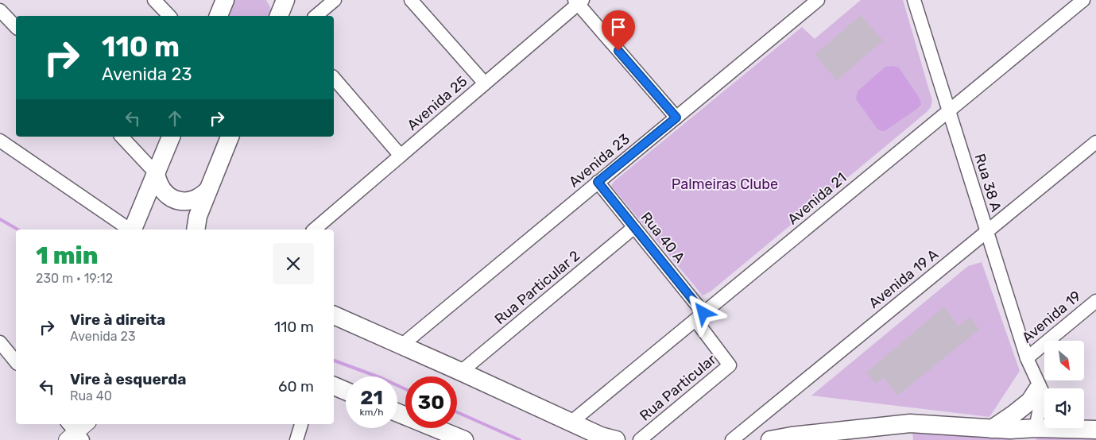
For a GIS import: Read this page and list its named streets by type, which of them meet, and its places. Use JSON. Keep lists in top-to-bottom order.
{
  "streets": {
    "street": [
      "Avenida 25",
      "Avenida 23",
      "Rua 38 A",
      "Avenida 21",
      "Rua 40 A",
      "Avenida 19 A",
      "Rua Particular 2",
      "Avenida 19",
      "Rua Particular"
    ]
  },
  "crossings": [
    ["Avenida 23", "Rua 40 A"],
    ["Rua 38 A", "Avenida 21"],
    ["Rua 38 A", "Avenida 19 A"],
    ["Rua 38 A", "Avenida 19"],
    ["Avenida 21", "Rua 40 A"],
    ["Avenida 21", "Rua Particular"],
    ["Rua 40 A", "Rua Particular 2"],
    ["Rua 40 A", "Rua Particular"]
  ],
  "parks": ["Palmeiras Clube"],
  "north": "bottom right",
  "page": {
    "turn": ["110 m", "Avenida 23"],
    "heading": ["1 min", "230 m · 19:12"],
    "list": [
      {
        "name": "Vire à direita",
        "note": "Avenida 23",
        "value": "110 m"
      },
      {
        "name": "Vire à esquerda",
        "note": "Rua 40",
        "value": "60 m"
      }
    ],
    "speed": "21 km/h",
    "limit": "30"
  }
}
